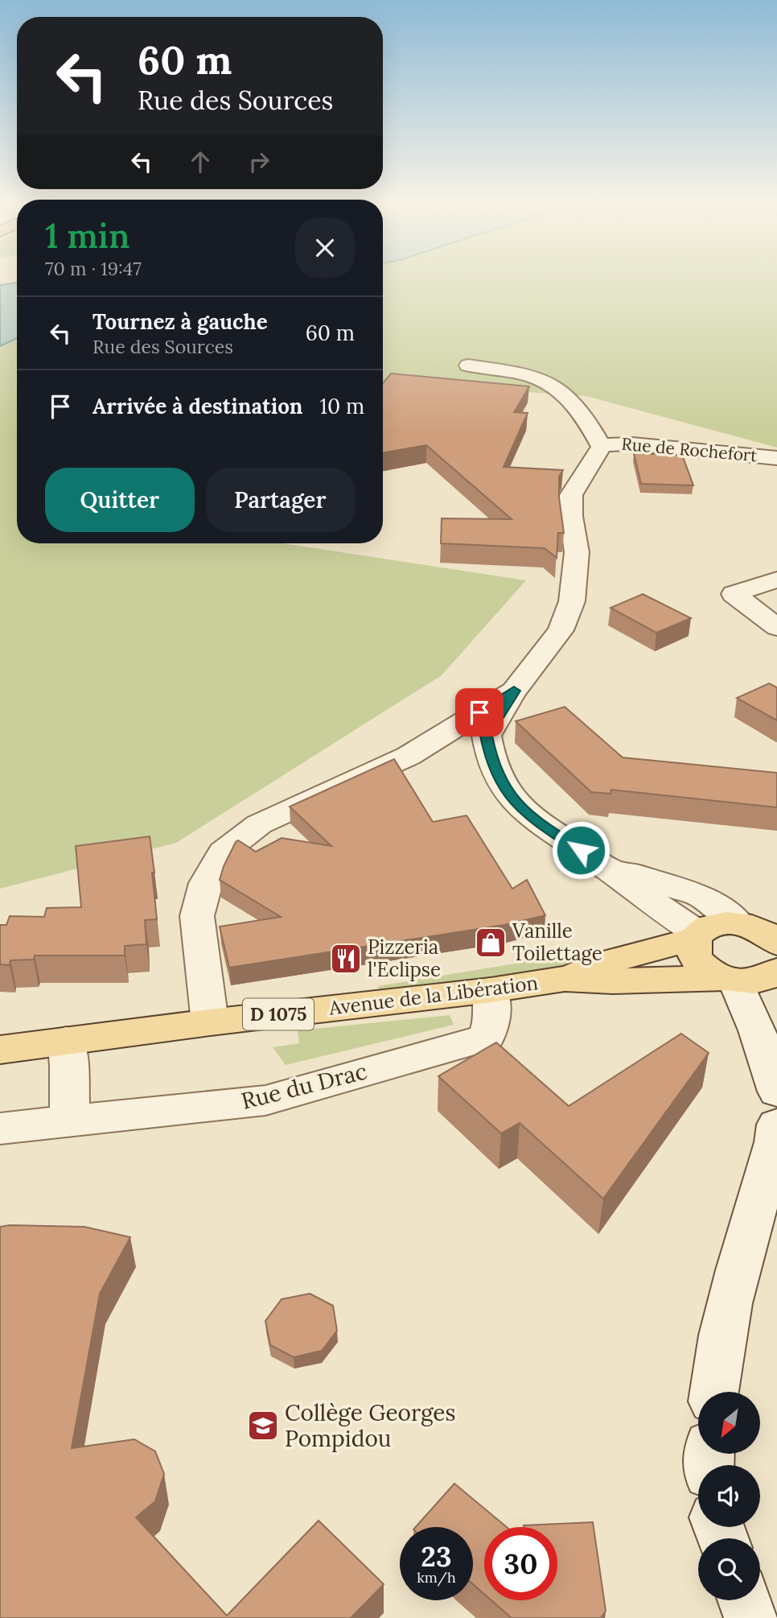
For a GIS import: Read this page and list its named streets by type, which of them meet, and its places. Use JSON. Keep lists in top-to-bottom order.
{
  "streets": {
    "main road": ["Avenue de la Libération", "D 1075"],
    "street": ["Rue de Rochefort", "Rue du Drac"]
  },
  "crossings": [
    ["Avenue de la Libération", "Rue du Drac"]
  ],
  "places": {
    "shop": ["Vanille Toilettage"],
    "restaurant": ["Pizzeria l'Eclipse"],
    "school or university": ["Collège Georges Pompidou"]
  },
  "north": "bottom left",
  "page": {
    "turn": ["60 m", "Rue des Sources"],
    "heading": ["1 min", "70 m · 19:47"],
    "list": [
      {
        "name": "Tournez à gauche",
        "note": "Rue des Sources",
        "value": "60 m"
      },
      {
        "name": "Arrivée à destination",
        "value": "10 m"
      }
    ],
    "buttons": ["Quitter", "Partager"],
    "speed": "23 km/h",
    "limit": "30"
  }
}
